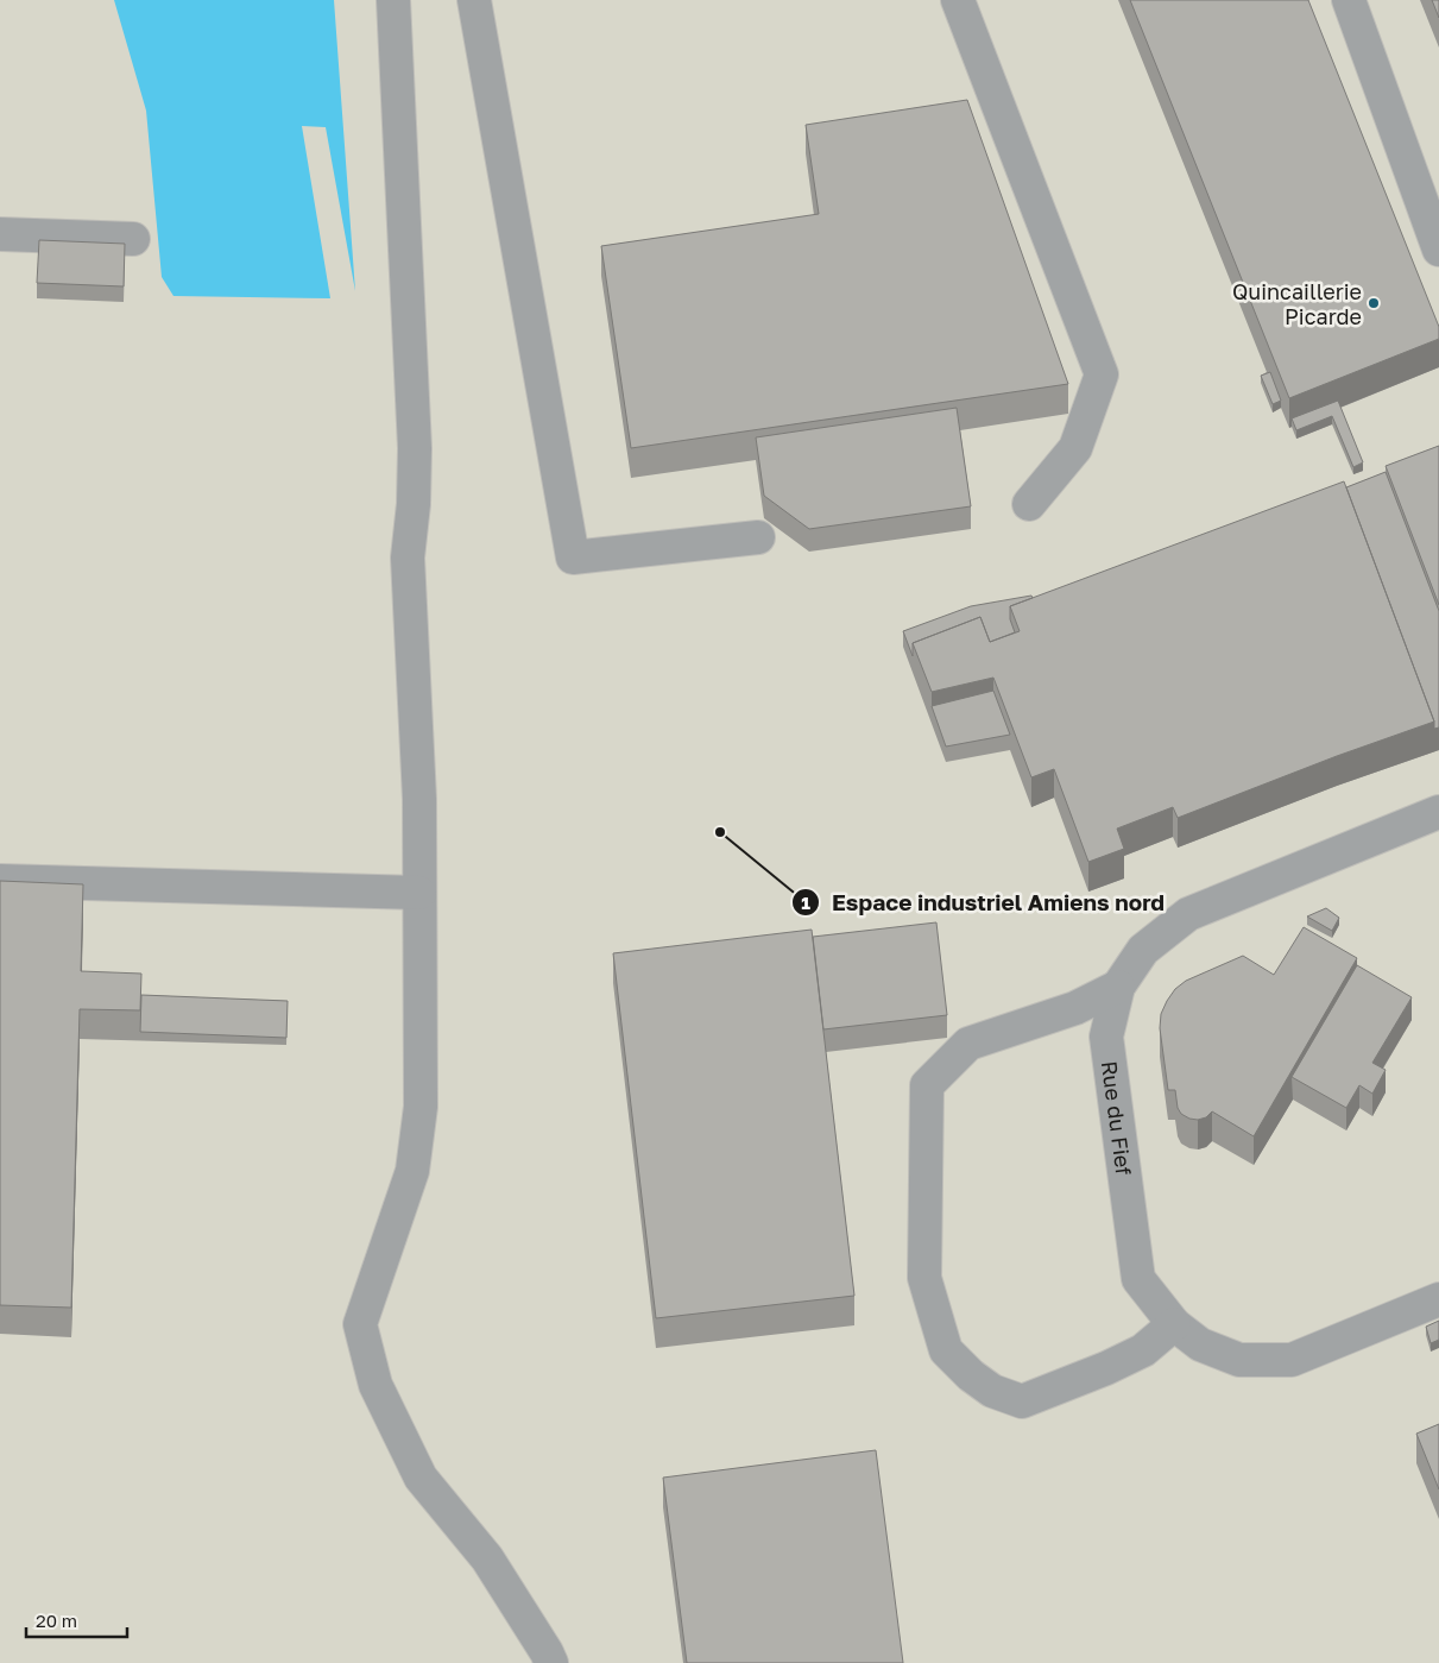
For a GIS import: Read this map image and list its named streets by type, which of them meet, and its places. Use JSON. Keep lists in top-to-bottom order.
{
  "streets": {
    "street": ["Rue du Fief"]
  },
  "places": ["Quincaillerie Picarde", "Espace industriel Amiens nord"],
  "scale_bar": "20 m"
}
